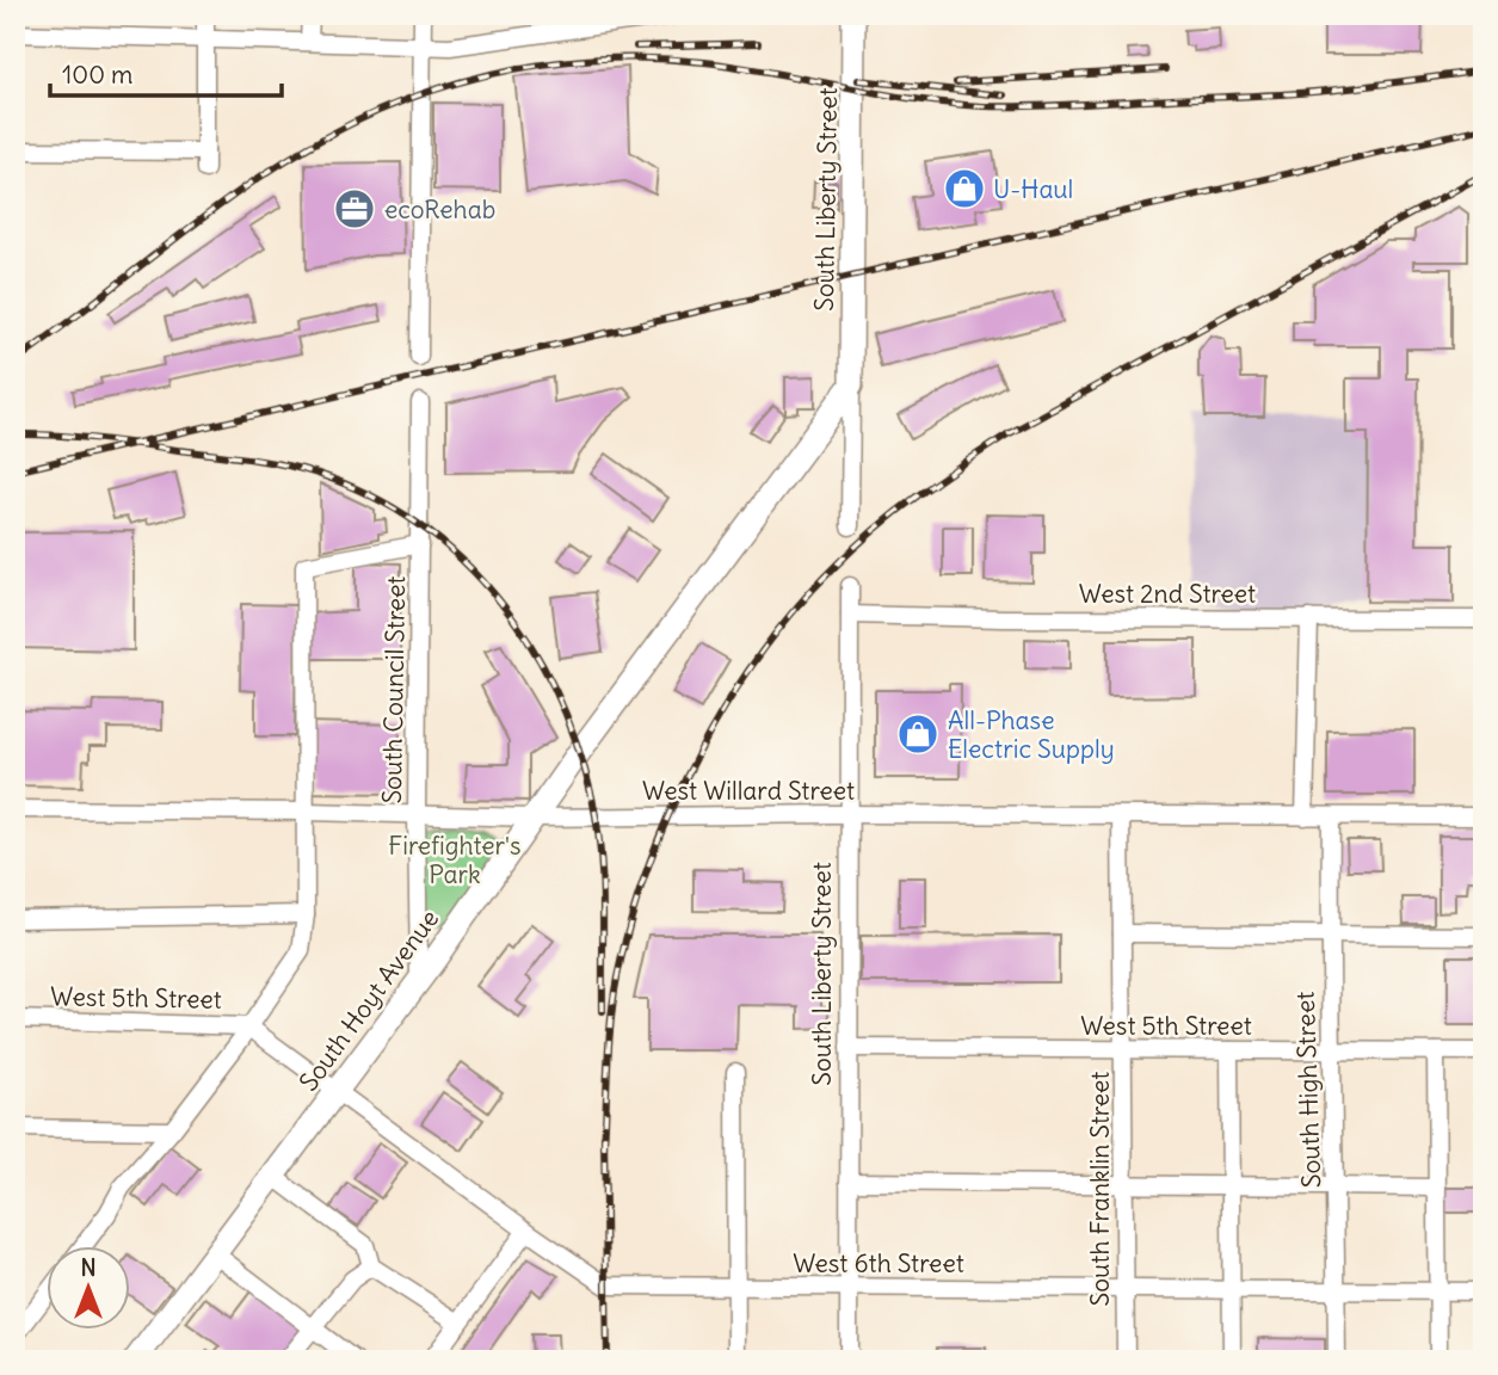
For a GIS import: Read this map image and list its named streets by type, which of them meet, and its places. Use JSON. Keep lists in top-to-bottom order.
{
  "streets": {
    "main road": ["South Liberty Street", "South Hoyt Avenue"],
    "street": [
      "West 2nd Street",
      "South Council Street",
      "West Willard Street",
      "West 5th Street",
      "South High Street",
      "South Franklin Street",
      "West 6th Street"
    ]
  },
  "crossings": [
    ["South Liberty Street", "West 2nd Street"],
    ["South Liberty Street", "West Willard Street"],
    ["South Liberty Street", "West 5th Street"],
    ["South Liberty Street", "South Hoyt Avenue"],
    ["South Liberty Street", "West 6th Street"],
    ["South Council Street", "West Willard Street"],
    ["South Council Street", "South Hoyt Avenue"],
    ["West Willard Street", "South Hoyt Avenue"],
    ["West Willard Street", "South High Street"],
    ["West Willard Street", "South Franklin Street"],
    ["West 5th Street", "South Hoyt Avenue"],
    ["West 5th Street", "South High Street"],
    ["West 5th Street", "South Franklin Street"],
    ["West 5th Street", "West 6th Street"],
    ["South Hoyt Avenue", "West 6th Street"],
    ["South High Street", "West 6th Street"],
    ["South Franklin Street", "West 6th Street"]
  ],
  "parks": ["Firefighter's Park"],
  "places": {
    "shop": ["U-Haul", "All-Phase Electric Supply"],
    "office": ["ecoRehab"]
  },
  "scale_bar": "100 m",
  "north": "top"
}
